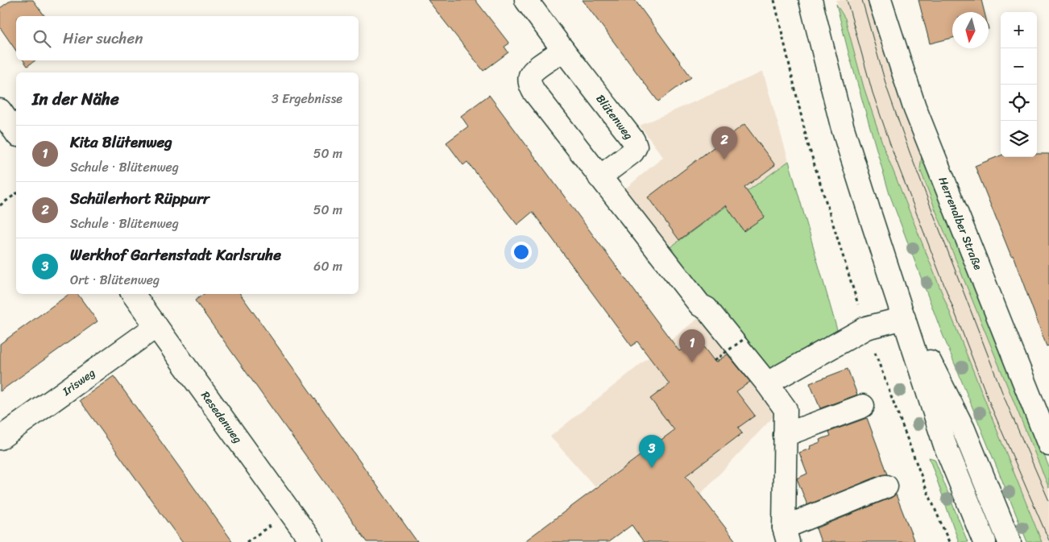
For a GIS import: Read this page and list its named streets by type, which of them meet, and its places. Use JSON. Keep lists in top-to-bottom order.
{
  "streets": {
    "street": [
      "Blütenweg",
      "Herrenalber Straße",
      "Irisweg",
      "Resedenweg"
    ]
  },
  "crossings": [
    ["Irisweg", "Resedenweg"]
  ],
  "north": "bottom",
  "page": {
    "map_buttons": ["+", "−"],
    "search": "Hier suchen",
    "heading": ["In der Nähe", "3 Ergebnisse"],
    "list": [
      {
        "mark": "1",
        "name": "Kita Blütenweg",
        "note": "Schule · Blütenweg",
        "value": "50 m"
      },
      {
        "mark": "2",
        "name": "Schülerhort Rüppurr",
        "note": "Schule · Blütenweg",
        "value": "50 m"
      },
      {
        "mark": "3",
        "name": "Werkhof Gartenstadt Karlsruhe",
        "note": "Ort · Blütenweg",
        "value": "60 m"
      }
    ],
    "pins": ["2", "1", "3"]
  }
}
